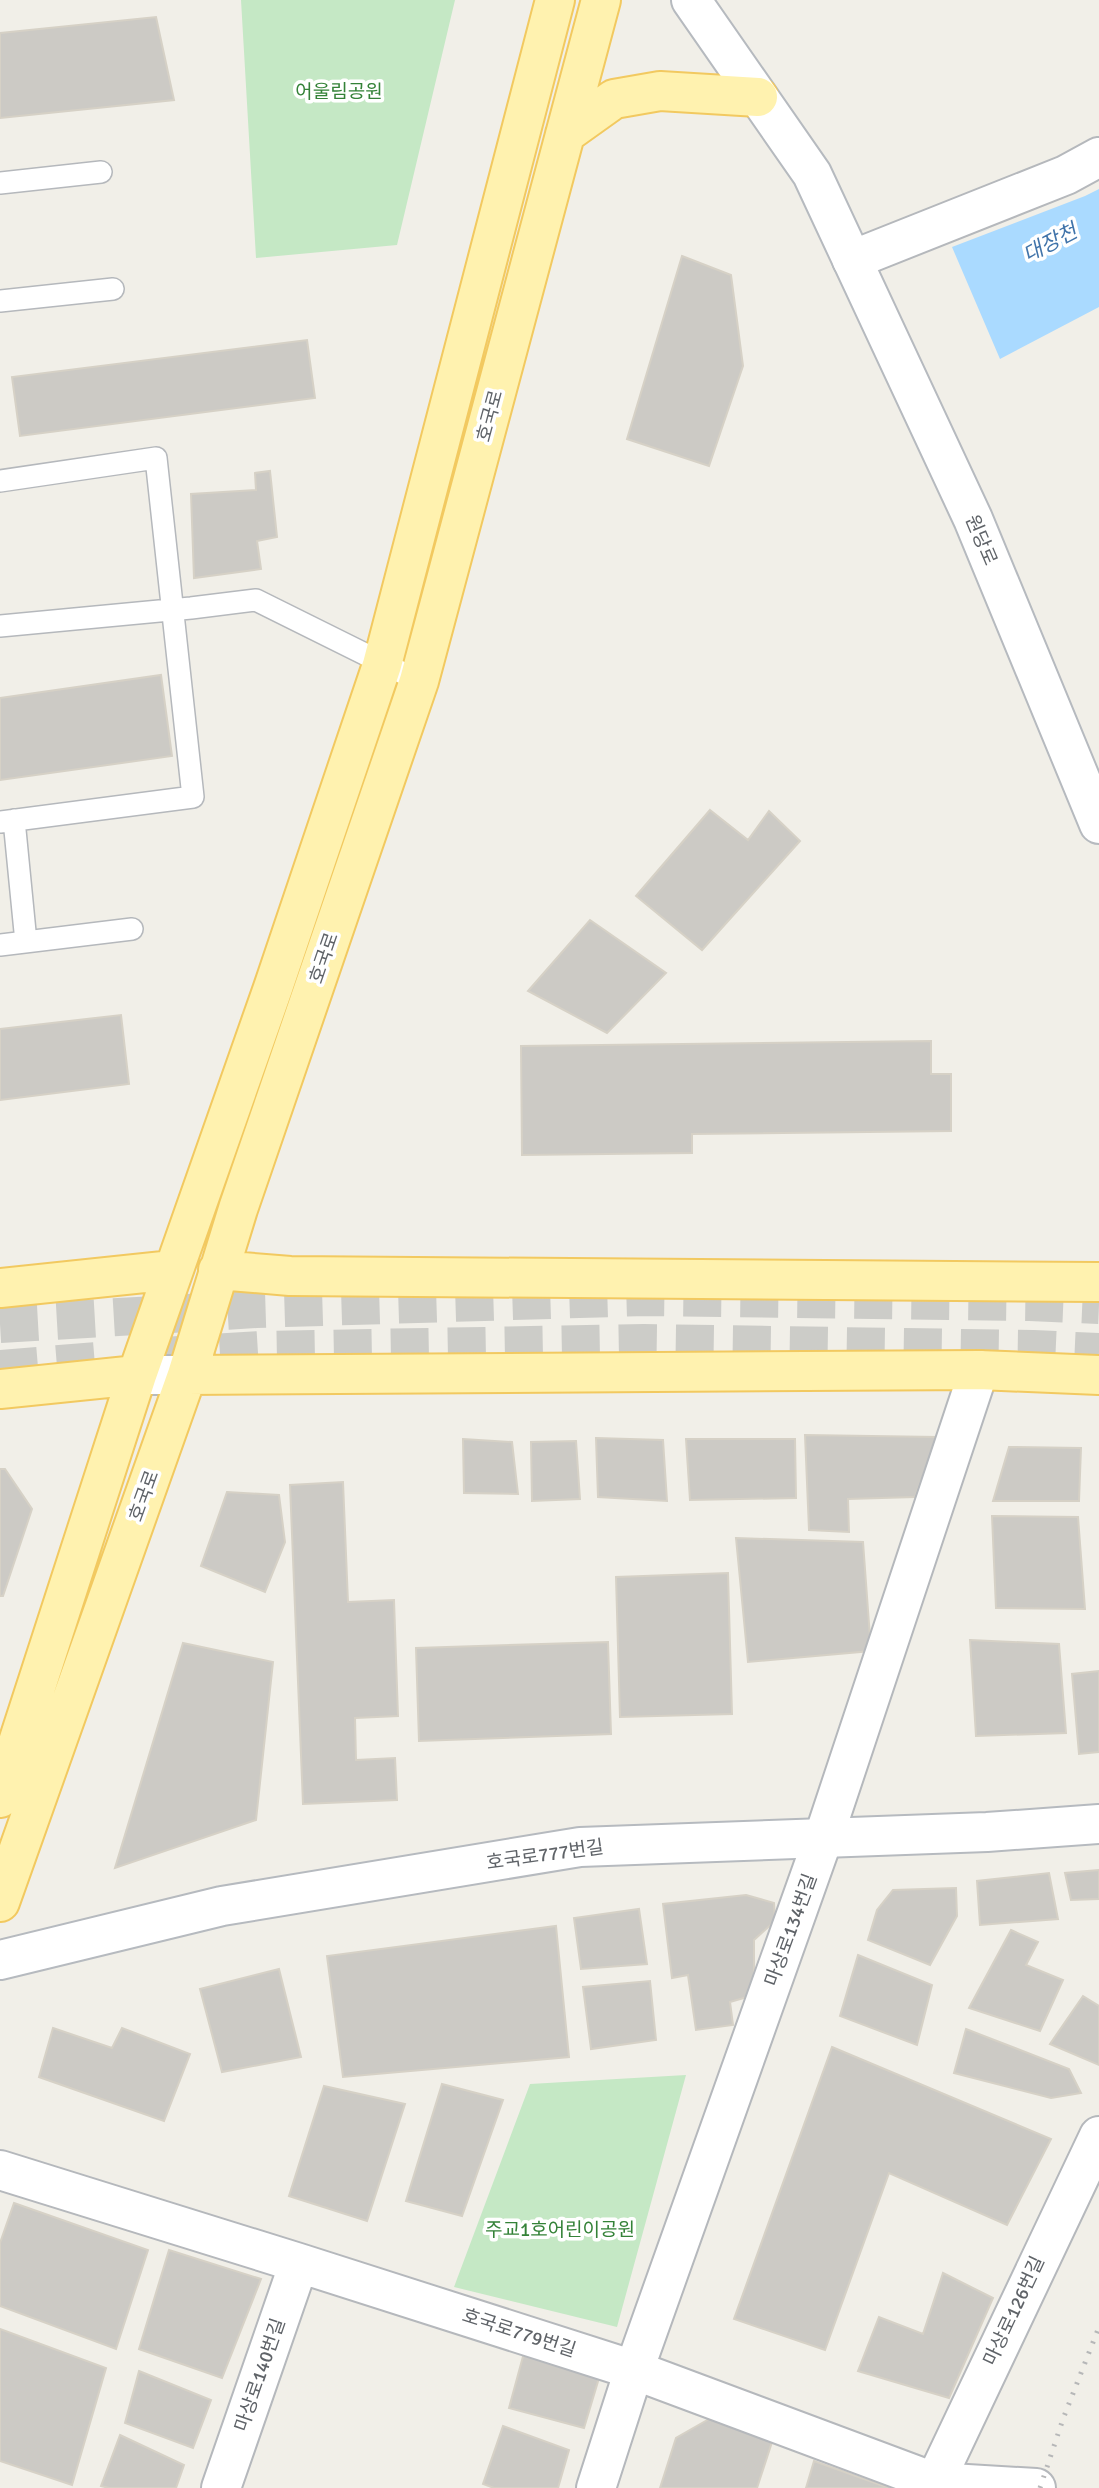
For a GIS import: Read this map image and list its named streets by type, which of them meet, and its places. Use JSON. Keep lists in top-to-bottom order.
{
  "streets": {
    "main road": ["호국로"],
    "street": [
      "원당로",
      "호국로777번길",
      "마상로134번길",
      "마상로126번길",
      "호국로779번길",
      "마상로140번길"
    ]
  },
  "crossings": [
    ["호국로777번길", "마상로134번길"],
    ["마상로134번길", "호국로779번길"],
    ["마상로126번길", "호국로779번길"],
    ["호국로779번길", "마상로140번길"]
  ],
  "water": ["대장천"],
  "parks": ["어울림공원", "주교1호어린이공원"]
}
